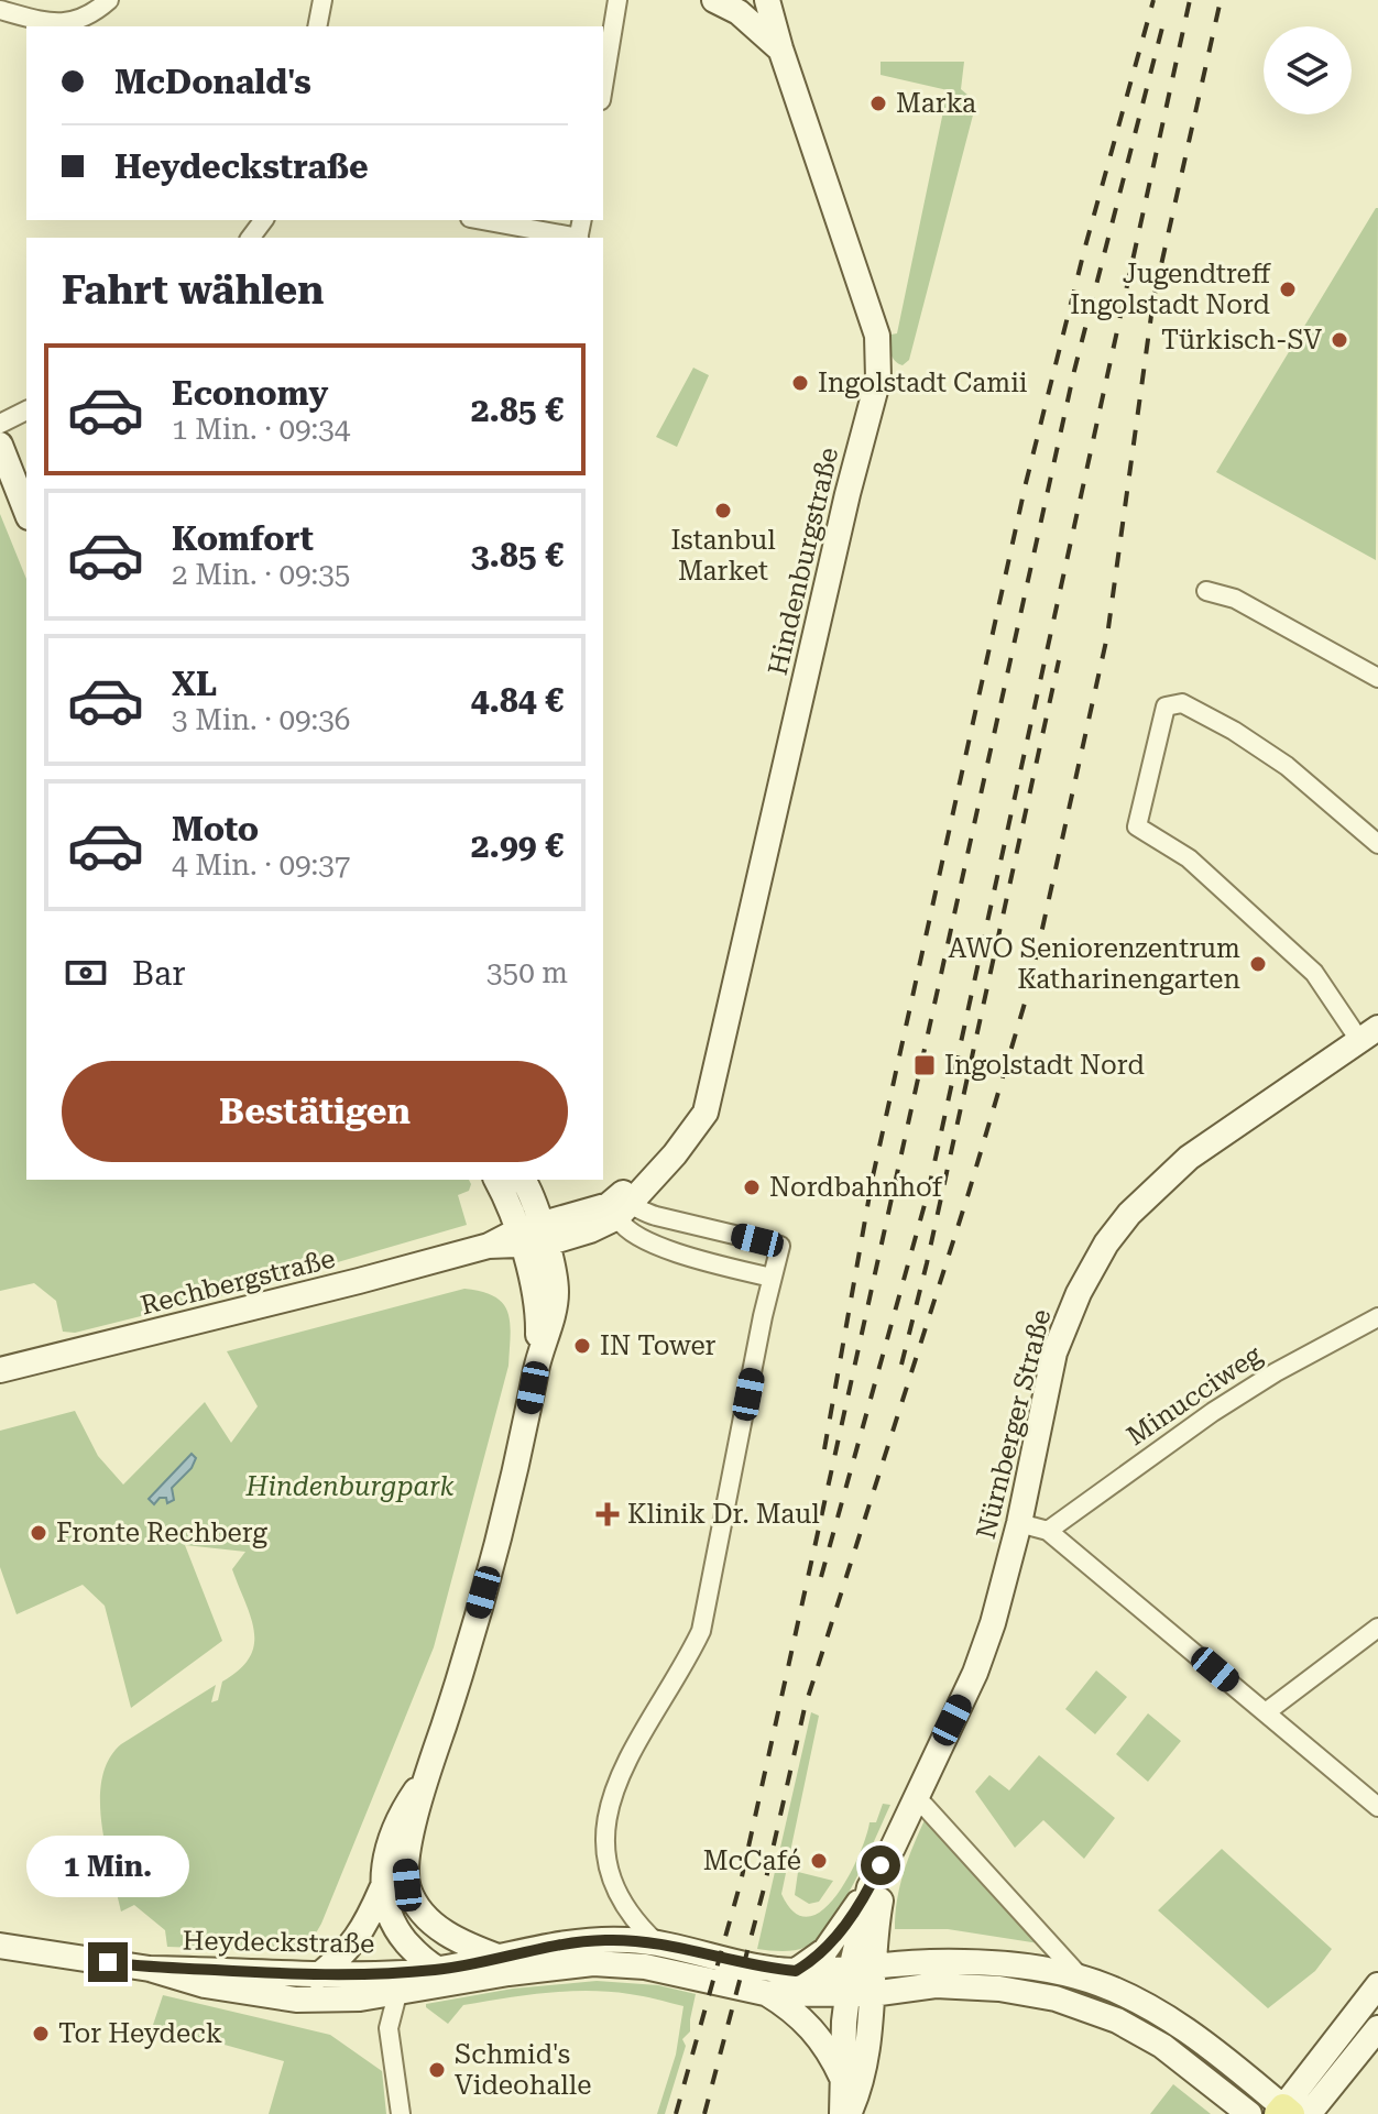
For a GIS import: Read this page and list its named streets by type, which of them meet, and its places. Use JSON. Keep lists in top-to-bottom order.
{
  "streets": {
    "street": [
      "Hindenburgstraße",
      "Rechbergstraße",
      "Minucciweg",
      "Nürnberger Straße",
      "Heydeckstraße"
    ]
  },
  "crossings": [
    ["Nürnberger Straße", "Heydeckstraße"]
  ],
  "parks": ["Hindenburgpark"],
  "places": {
    "other": [
      "Marka",
      "Jugendtreff Ingolstadt Nord",
      "Türkisch-SV",
      "Ingolstadt Camii",
      "Istanbul Market",
      "AWO Seniorenzentrum Katharinengarten",
      "Nordbahnhof",
      "IN Tower",
      "Fronte Rechberg",
      "McCafé",
      "Tor Heydeck",
      "Schmid's Videohalle"
    ],
    "transit": ["Ingolstadt Nord"],
    "health": ["Klinik Dr. Maul"]
  },
  "page": {
    "banner": ["McDonald's", "Heydeckstraße"],
    "heading": "Fahrt wählen",
    "list": [
      {
        "name": "Economy",
        "note": "1 Min. · 09:34",
        "value": "2.85 €"
      },
      {
        "name": "Komfort",
        "note": "2 Min. · 09:35",
        "value": "3.85 €"
      },
      {
        "name": "XL",
        "note": "3 Min. · 09:36",
        "value": "4.84 €"
      },
      {
        "name": "Moto",
        "note": "4 Min. · 09:37",
        "value": "2.99 €"
      }
    ],
    "pay": ["Bar", "350 m"],
    "buttons": "Bestätigen",
    "bubble": "1 Min."
  }
}
